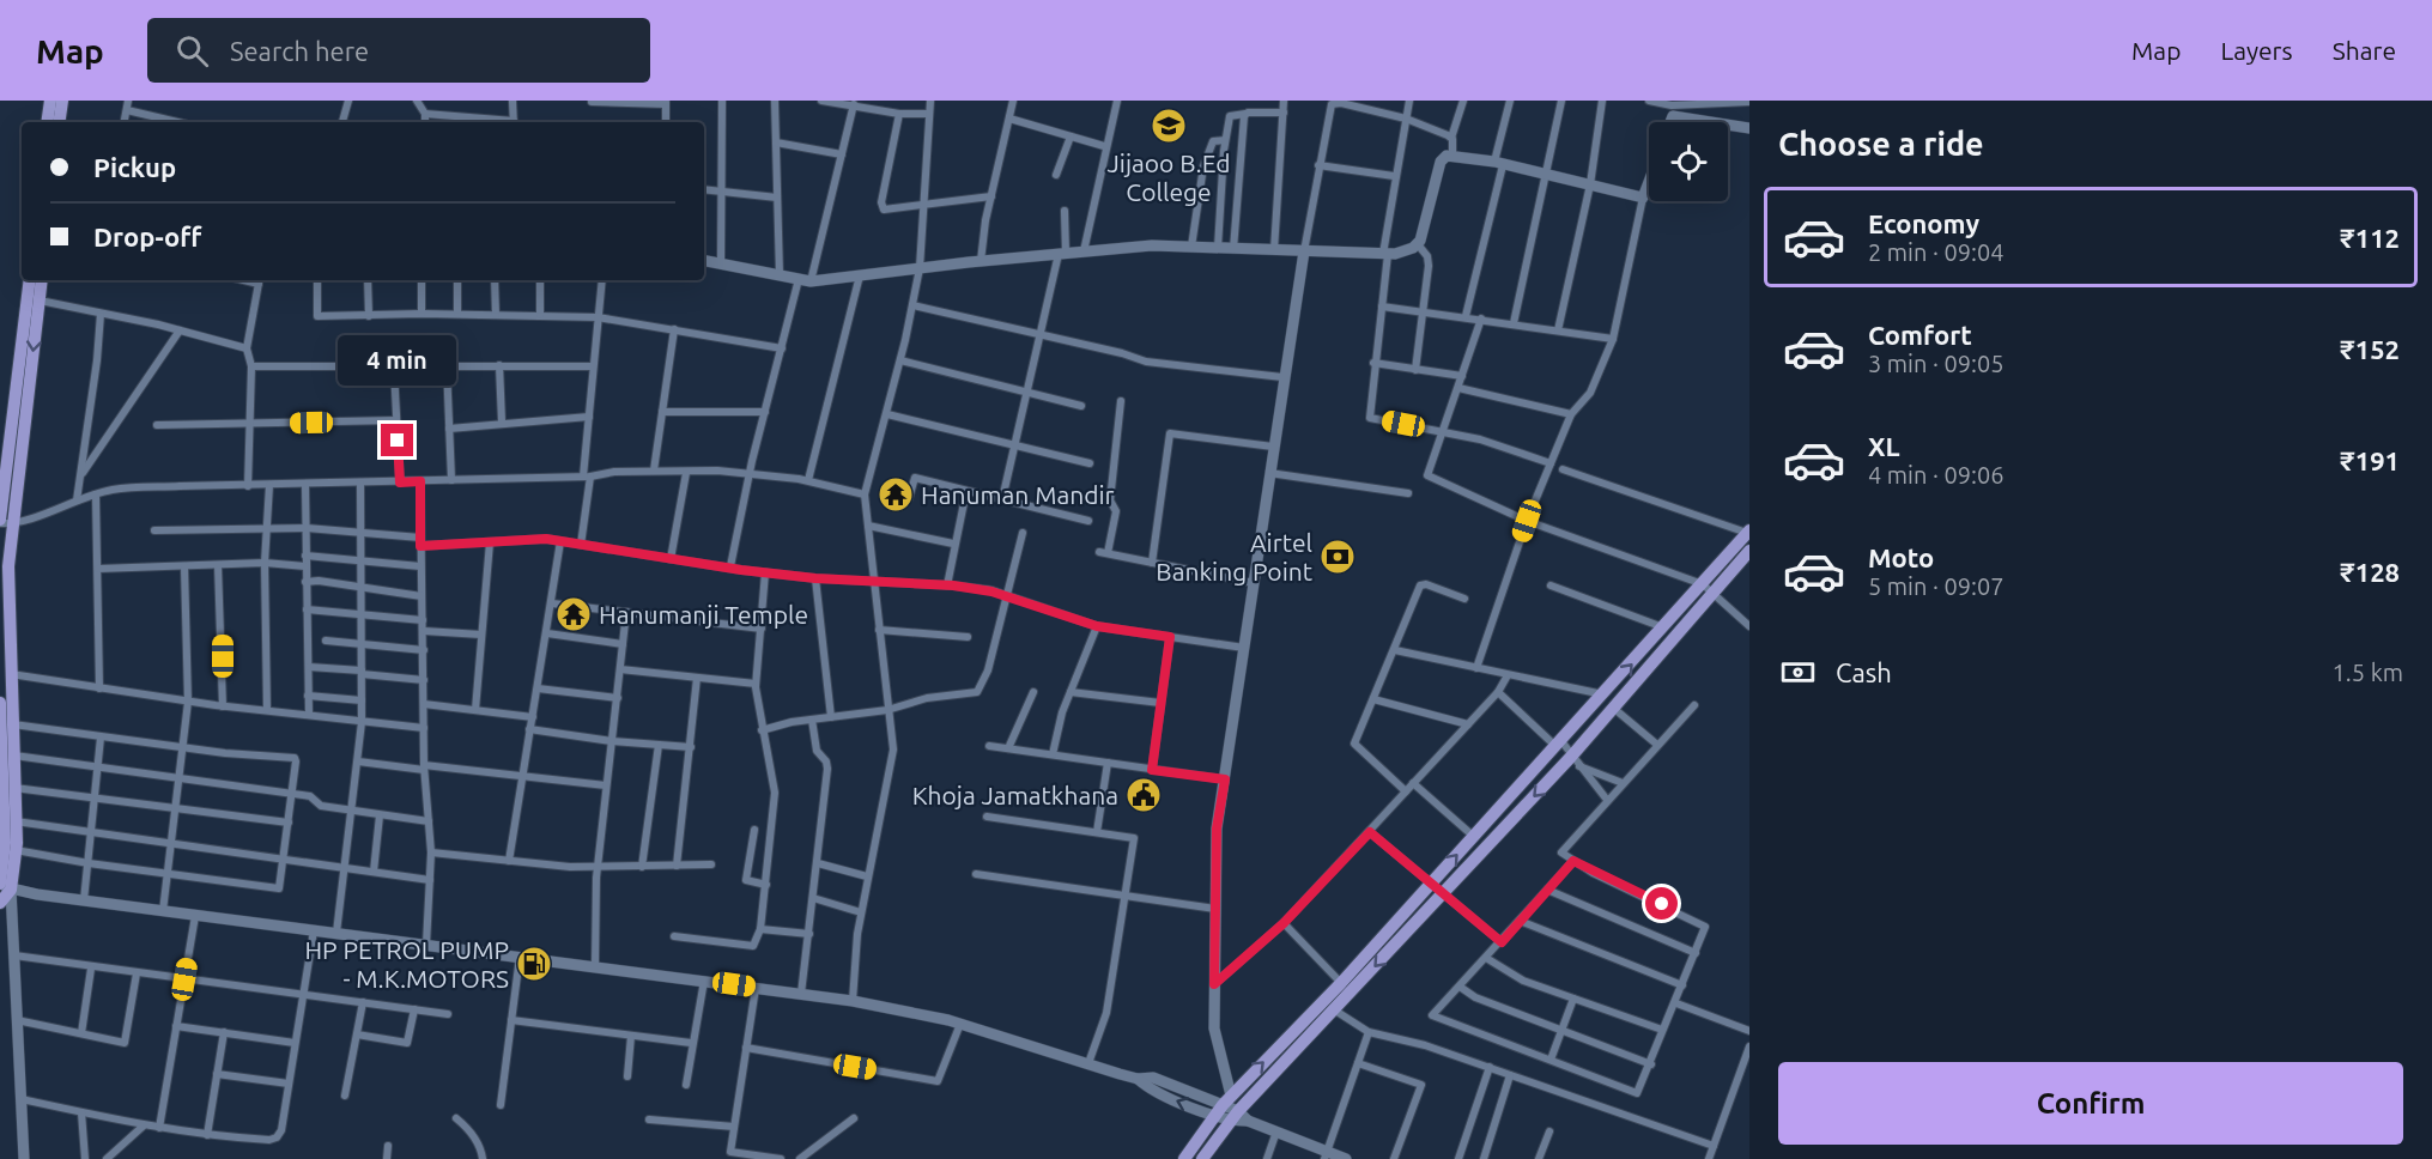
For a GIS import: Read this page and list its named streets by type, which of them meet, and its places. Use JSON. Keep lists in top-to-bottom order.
{
  "places": {
    "school or university": ["Jijaoo B.Ed College"],
    "temple": ["Hanuman Mandir", "Hanumanji Temple"],
    "bank": ["Airtel Banking Point"],
    "public building": ["Khoja Jamatkhana"],
    "fuel station": ["HP PETROL PUMP - M.K.MOTORS"]
  },
  "page": {
    "header": "Map",
    "search": "Search here",
    "nav": ["Map", "Layers", "Share"],
    "heading": "Choose a ride",
    "banner": ["Pickup", "Drop-off"],
    "list": [
      {
        "name": "Economy",
        "note": "2 min · 09:04",
        "value": "₹112"
      },
      {
        "name": "Comfort",
        "note": "3 min · 09:05",
        "value": "₹152"
      },
      {
        "name": "XL",
        "note": "4 min · 09:06",
        "value": "₹191"
      },
      {
        "name": "Moto",
        "note": "5 min · 09:07",
        "value": "₹128"
      }
    ],
    "bubble": "4 min",
    "pay": ["Cash", "1.5 km"],
    "buttons": "Confirm"
  }
}
